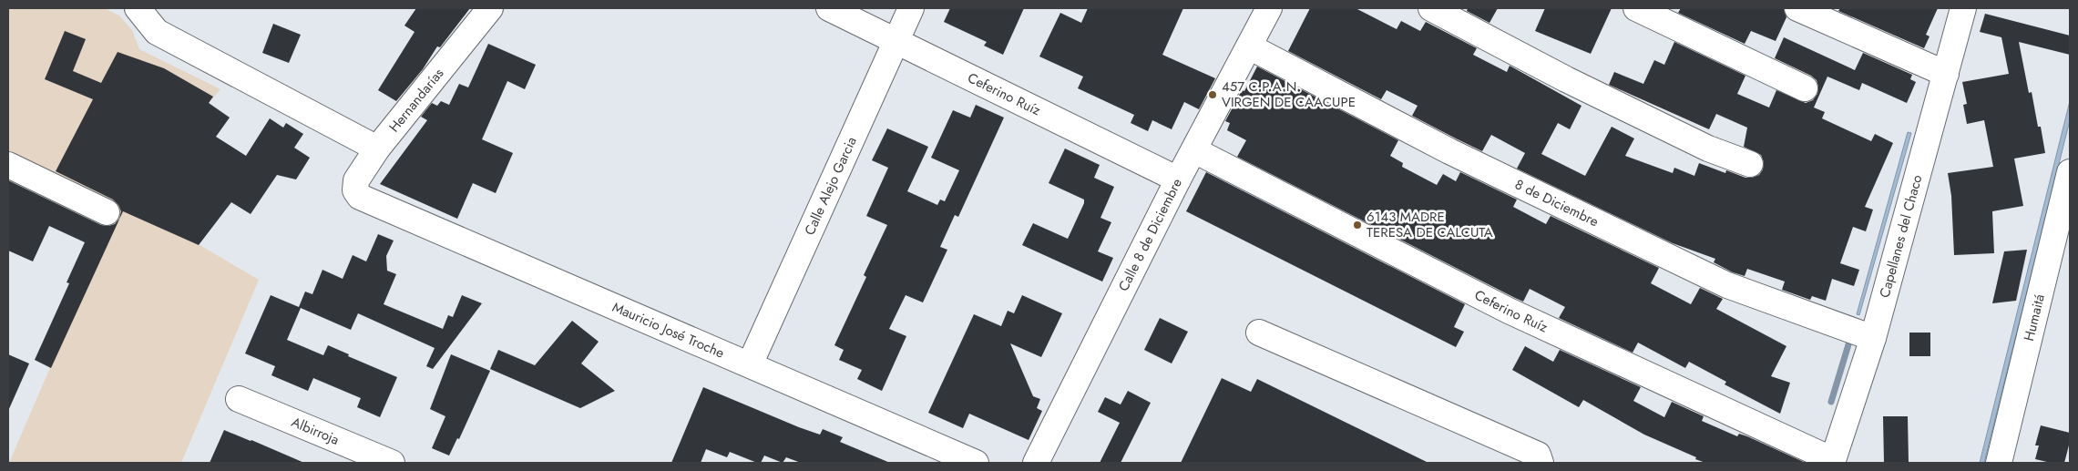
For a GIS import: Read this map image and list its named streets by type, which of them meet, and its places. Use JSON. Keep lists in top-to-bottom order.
{
  "streets": {
    "street": [
      "Ceferino Ruíz",
      "Hernandarías",
      "Calle Alejo Garcia",
      "8 de Diciembre",
      "Calle 8 de Diciembre",
      "Capellanes del Chaco",
      "Humaitá",
      "Mauricio José Troche",
      "Albirroja"
    ]
  },
  "crossings": [
    ["Ceferino Ruíz", "Calle Alejo Garcia"],
    ["Ceferino Ruíz", "Calle 8 de Diciembre"],
    ["Ceferino Ruíz", "Capellanes del Chaco"],
    ["Hernandarías", "Mauricio José Troche"],
    ["Calle Alejo Garcia", "Mauricio José Troche"],
    ["8 de Diciembre", "Calle 8 de Diciembre"],
    ["8 de Diciembre", "Capellanes del Chaco"]
  ],
  "places": ["457 C.P.A.N. VIRGEN DE CAACUPE", "6143 MADRE TERESA DE CALCUTA"]
}
